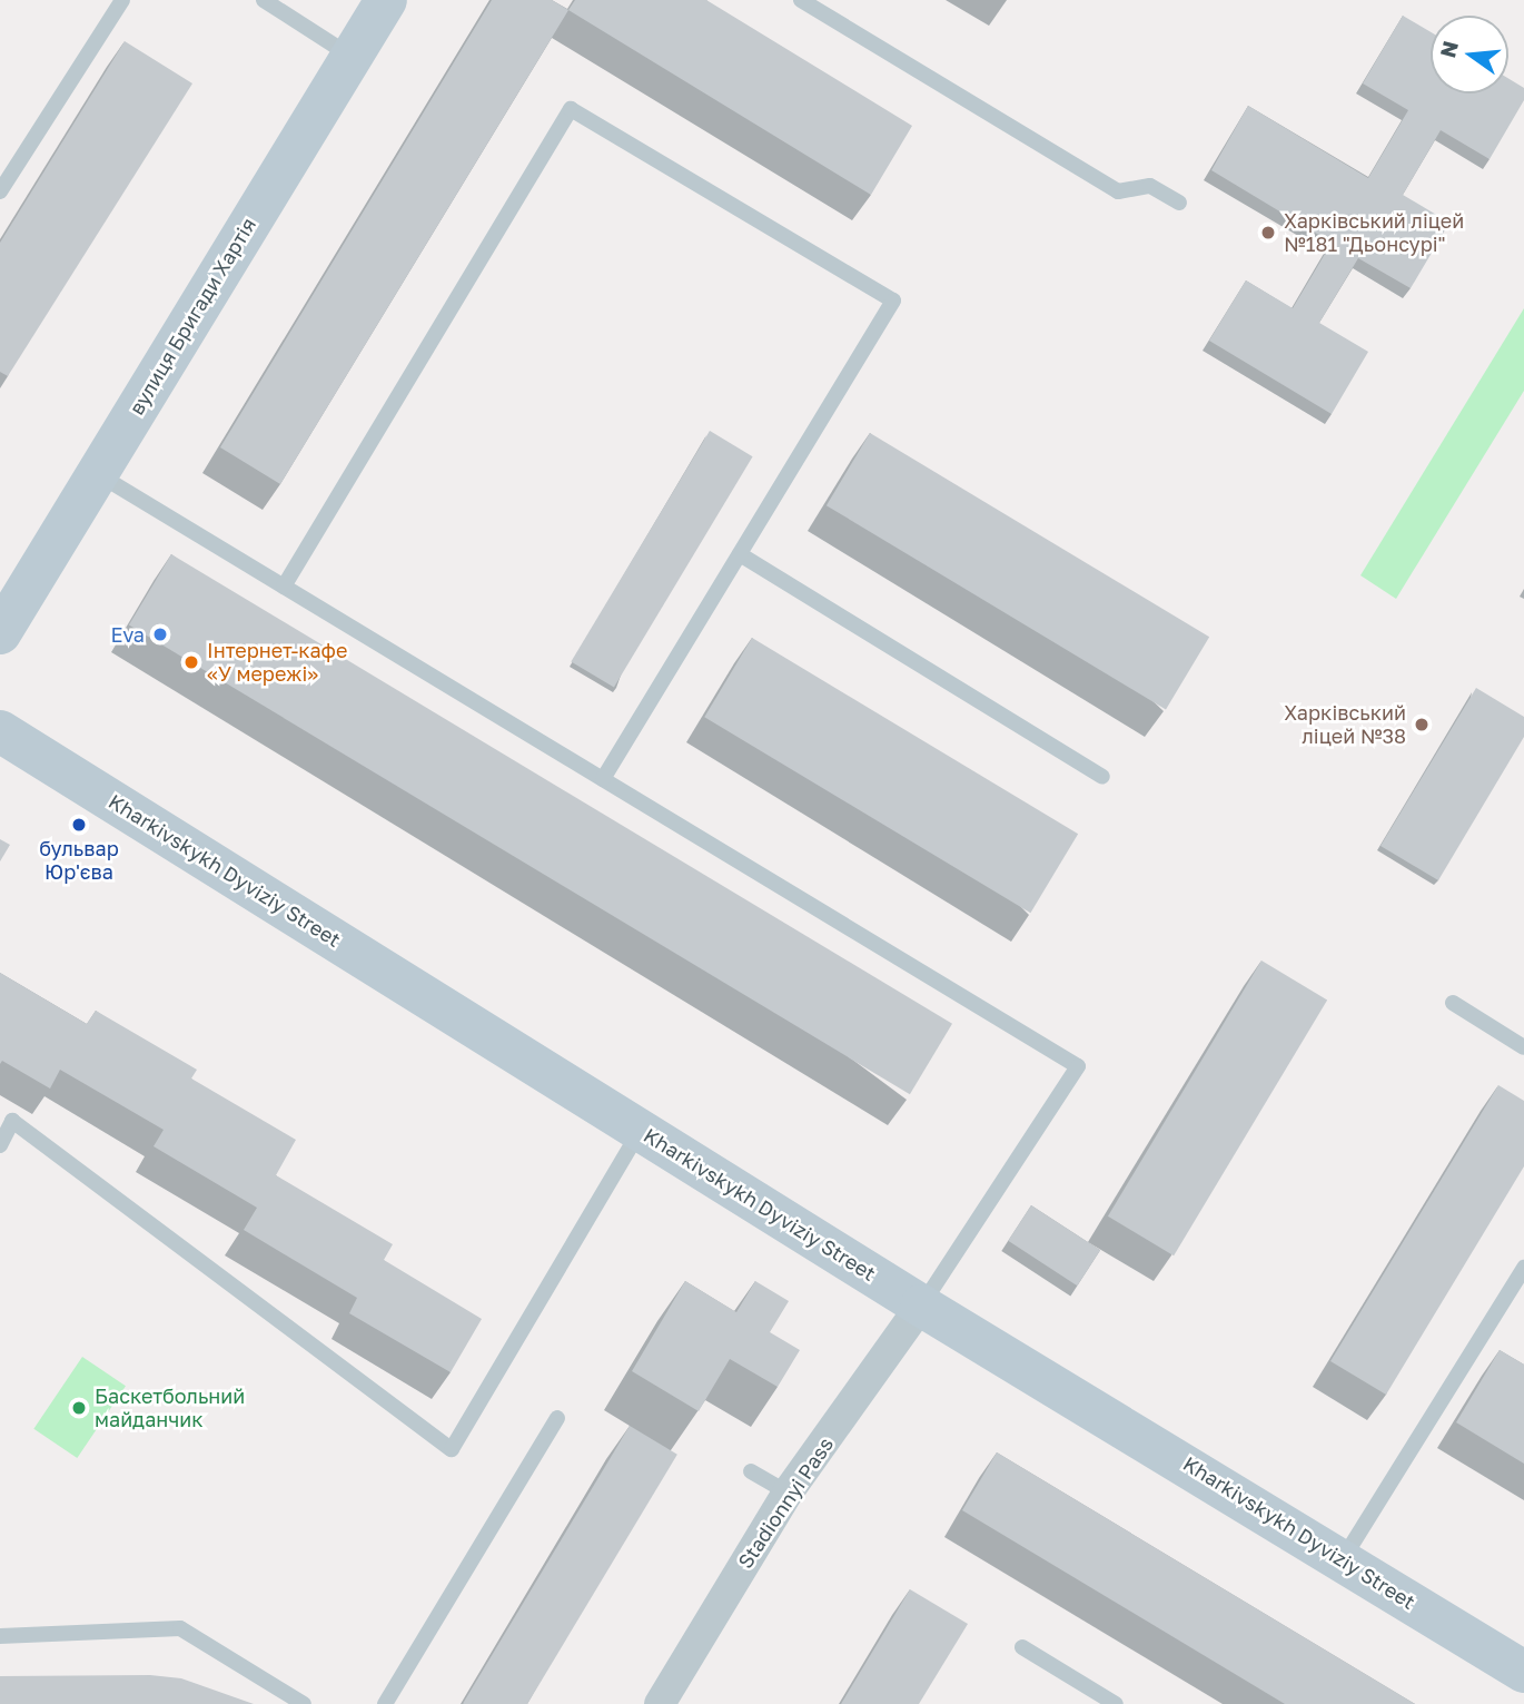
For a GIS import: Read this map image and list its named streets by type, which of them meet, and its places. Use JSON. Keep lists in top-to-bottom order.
{
  "streets": {
    "street": ["вулиця Бригади Хартія", "Kharkivskykh Dyviziy Street", "Stadionnyi Pass"]
  },
  "crossings": [
    ["Kharkivskykh Dyviziy Street", "Stadionnyi Pass"]
  ],
  "places": [
    "Харківський ліцей №181 \"Дьонсурі\"",
    "Eva",
    "Інтернет-кафе «У мережі»",
    "Харківський ліцей №38",
    "бульвар Юр'єва",
    "Баскетбольний майданчик"
  ],
  "north": "left"
}
